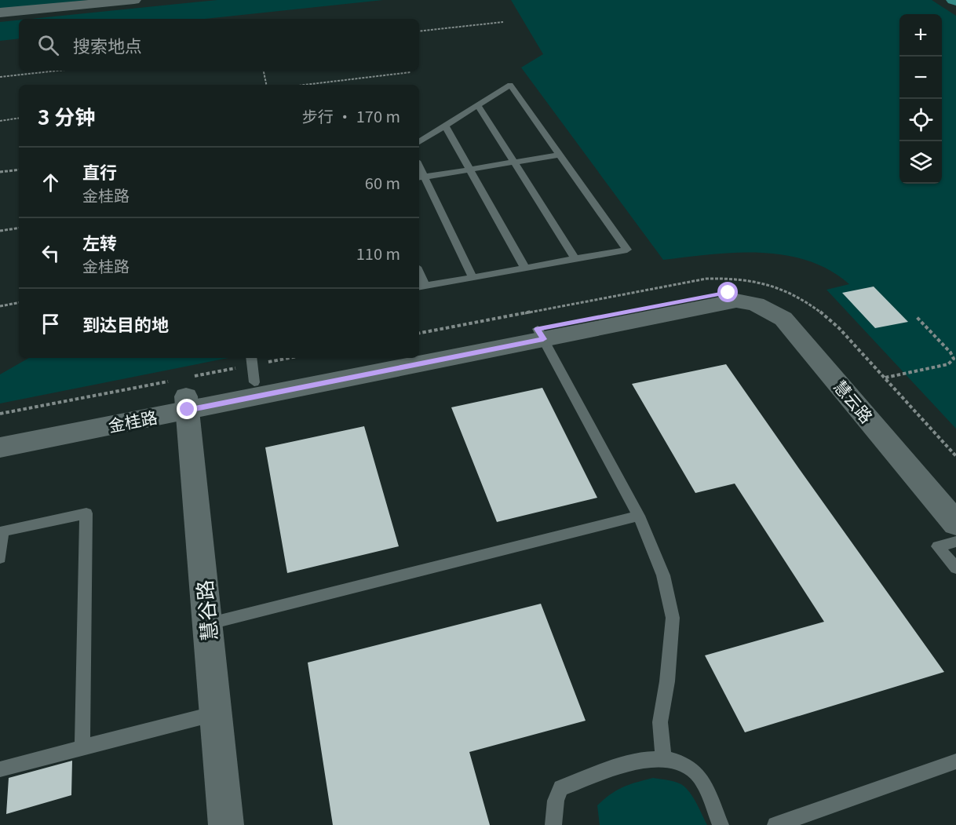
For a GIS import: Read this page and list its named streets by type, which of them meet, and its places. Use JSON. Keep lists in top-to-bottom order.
{
  "streets": {
    "street": ["慧云路", "金桂路", "慧谷路"]
  },
  "crossings": [
    ["慧云路", "金桂路"],
    ["金桂路", "慧谷路"]
  ],
  "page": {
    "map_buttons": ["+", "−"],
    "search": "搜索地点",
    "heading": ["3 分钟", "步行 · 170 m"],
    "list": [
      ["直行", "金桂路", "60 m"],
      ["左转", "金桂路", "110 m"],
      "到达目的地"
    ]
  }
}
